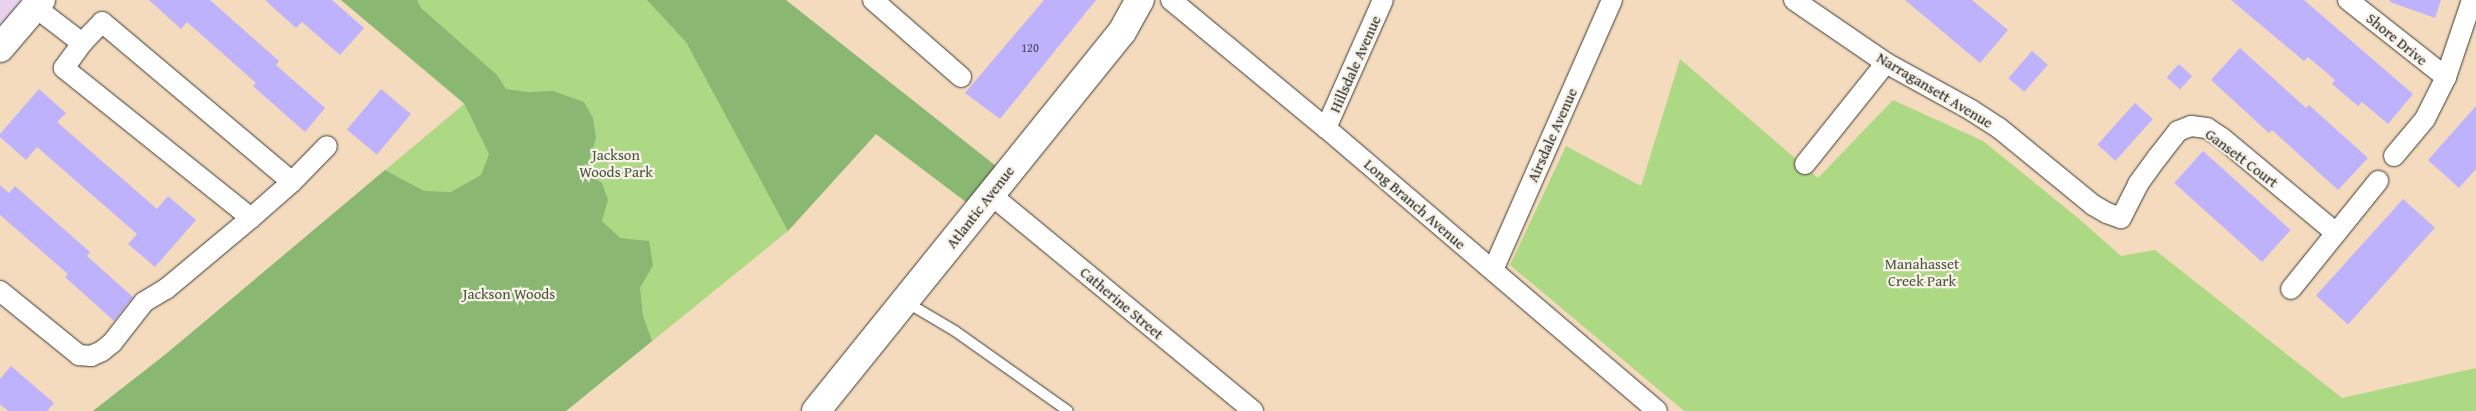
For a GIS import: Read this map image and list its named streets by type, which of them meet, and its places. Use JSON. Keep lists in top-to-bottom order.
{
  "streets": {
    "main road": ["Atlantic Avenue"],
    "street": [
      "Shore Drive",
      "Hillsdale Avenue",
      "Narragansett Avenue",
      "Airsdale Avenue",
      "Gansett Court",
      "Long Branch Avenue",
      "Catherine Street"
    ]
  },
  "crossings": [
    ["Hillsdale Avenue", "Long Branch Avenue"],
    ["Narragansett Avenue", "Gansett Court"],
    ["Airsdale Avenue", "Long Branch Avenue"],
    ["Atlantic Avenue", "Catherine Street"]
  ],
  "parks": ["Jackson Woods Park", "Manahasset Creek Park", "Jackson Woods"],
  "house_numbers": ["120"]
}
